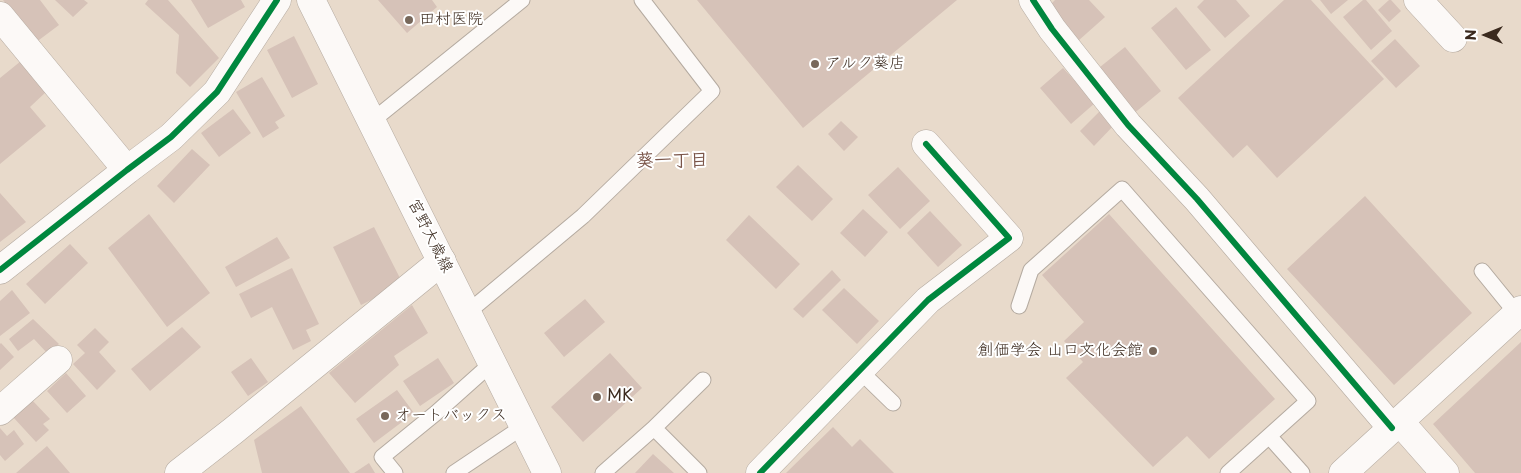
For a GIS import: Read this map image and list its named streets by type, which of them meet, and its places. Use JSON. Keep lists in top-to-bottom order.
{
  "streets": {
    "street": ["宮野大歳線"]
  },
  "districts": ["葵一丁目"],
  "places": [
    "田村医院",
    "アルク葵店",
    "創価学会 山口文化会館",
    "MK",
    "オートバックス"
  ],
  "north": "left"
}
